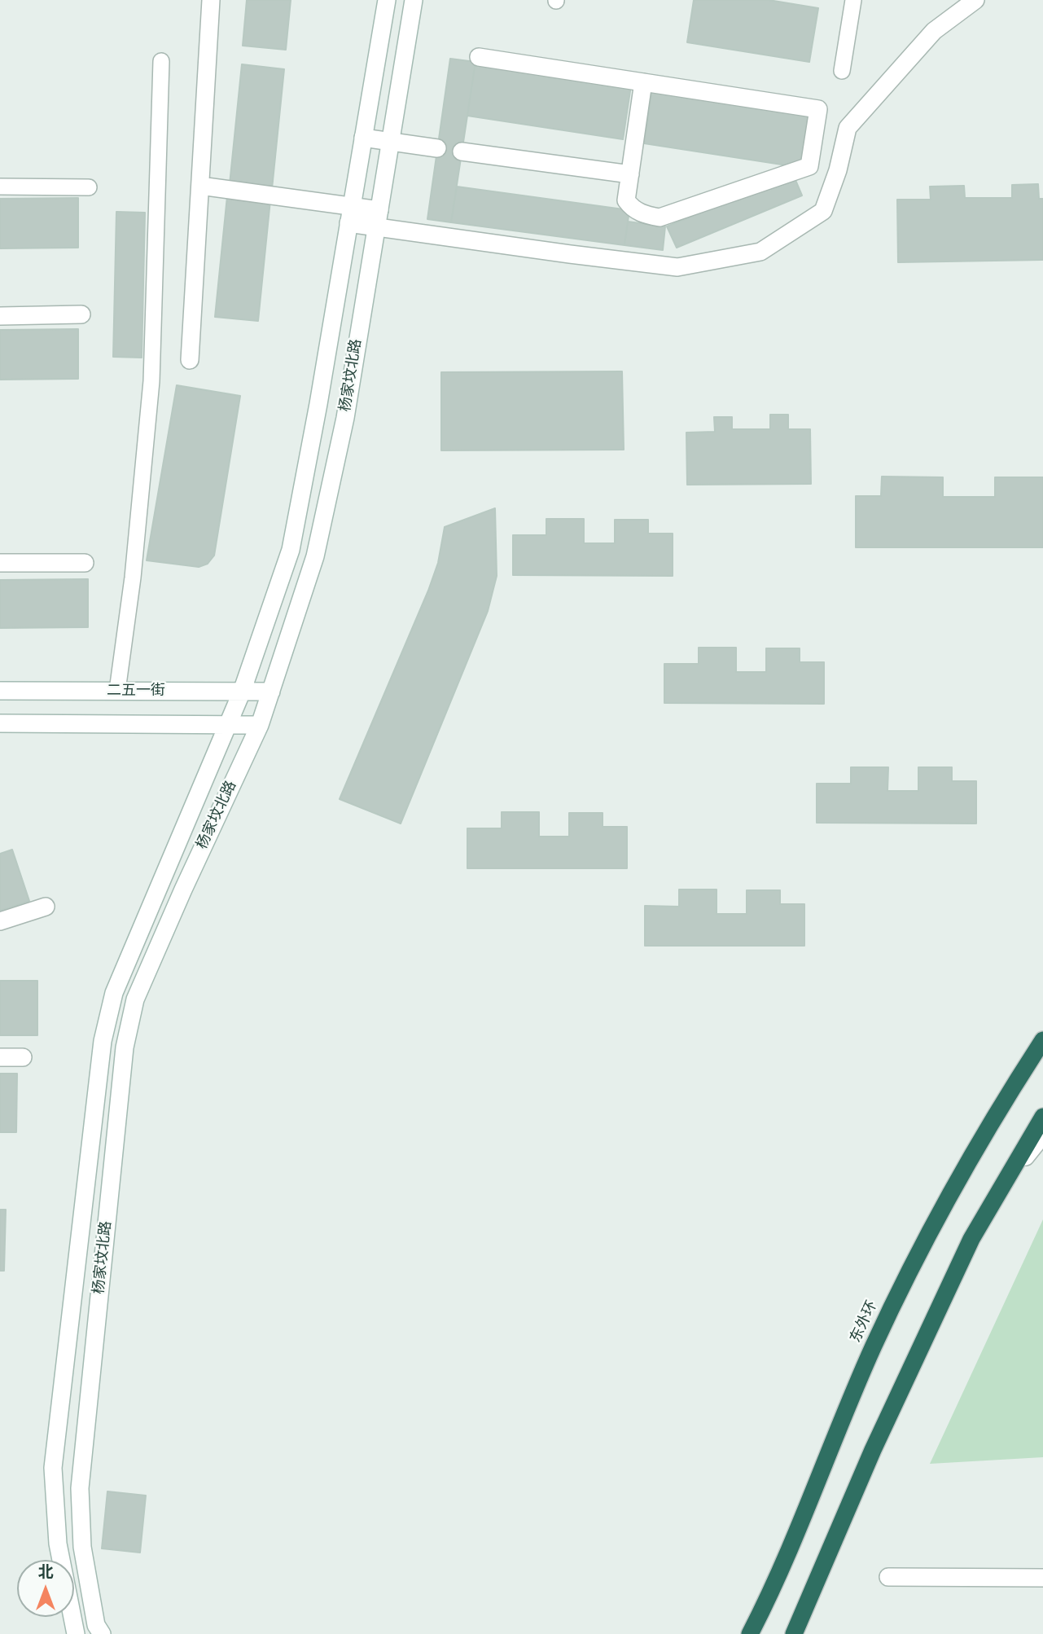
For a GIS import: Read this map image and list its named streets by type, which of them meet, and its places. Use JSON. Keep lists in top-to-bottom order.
{
  "streets": {
    "highway": ["东外环"],
    "main road": ["杨家坟北路", "二五一街"]
  },
  "crossings": [
    ["杨家坟北路", "二五一街"]
  ],
  "north": "top"
}
